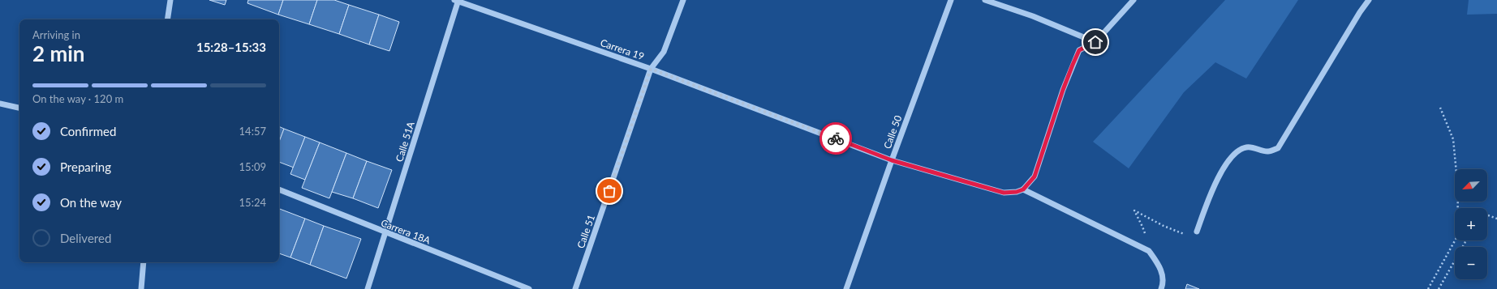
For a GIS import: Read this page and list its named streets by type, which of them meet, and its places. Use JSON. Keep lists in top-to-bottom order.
{
  "streets": {
    "street": [
      "Carrera 19",
      "Calle 50",
      "Calle 51A",
      "Carrera 18A",
      "Calle 51"
    ]
  },
  "crossings": [
    ["Carrera 19", "Calle 50"],
    ["Carrera 19", "Calle 51A"],
    ["Carrera 19", "Calle 51"],
    ["Calle 51A", "Carrera 18A"]
  ],
  "north": "bottom left",
  "page": {
    "heading": ["2 min", "Arriving in", "15:28–15:33"],
    "bar": "On the way · 120 m",
    "list": [
      ["Confirmed", "14:57"],
      ["Preparing", "15:09"],
      ["On the way", "15:24"],
      "Delivered"
    ],
    "map_buttons": ["+", "−"]
  }
}
